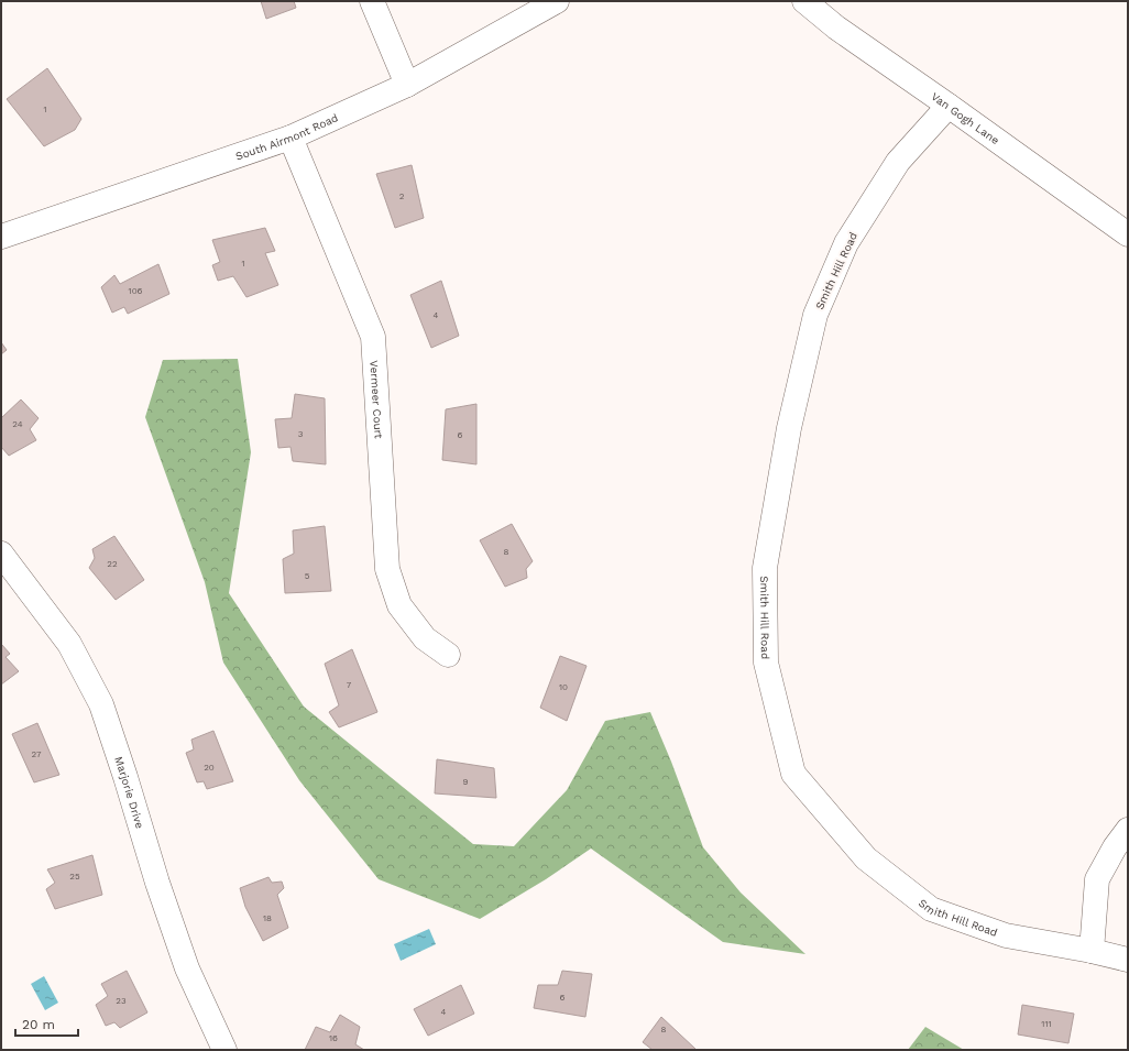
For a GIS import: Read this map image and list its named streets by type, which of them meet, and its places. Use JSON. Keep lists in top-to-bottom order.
{
  "streets": {
    "street": [
      "Van Gogh Lane",
      "South Airmont Road",
      "Smith Hill Road",
      "Vermeer Court",
      "Marjorie Drive"
    ]
  },
  "crossings": [
    ["Van Gogh Lane", "Smith Hill Road"],
    ["South Airmont Road", "Vermeer Court"]
  ],
  "house_numbers": [
    "1",
    "2",
    "1",
    "106",
    "4",
    "24",
    "3",
    "6",
    "8",
    "22",
    "5",
    "7",
    "10",
    "27",
    "20",
    "9",
    "25",
    "18",
    "6",
    "23",
    "4",
    "111",
    "8",
    "16"
  ],
  "scale_bar": "20 m"
}
